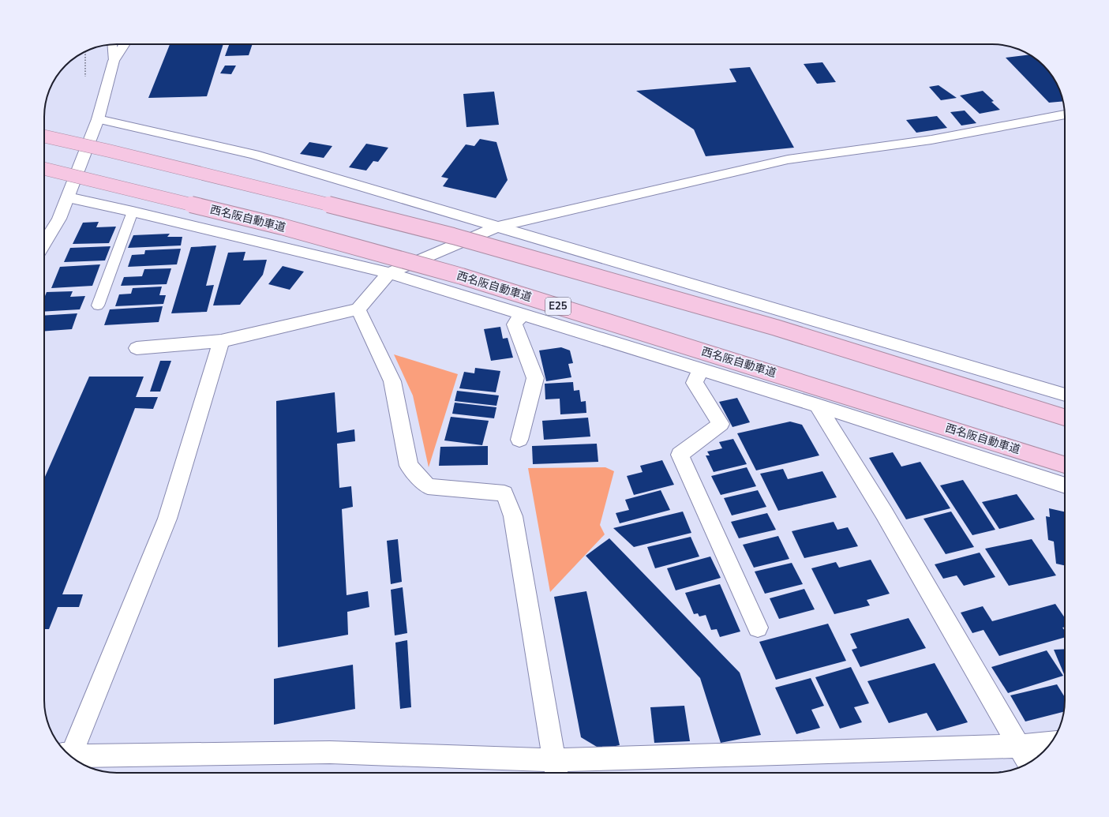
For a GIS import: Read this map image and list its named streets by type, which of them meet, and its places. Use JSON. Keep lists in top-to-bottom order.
{
  "streets": {
    "highway": ["西名阪自動車道", "E25"]
  }
}
